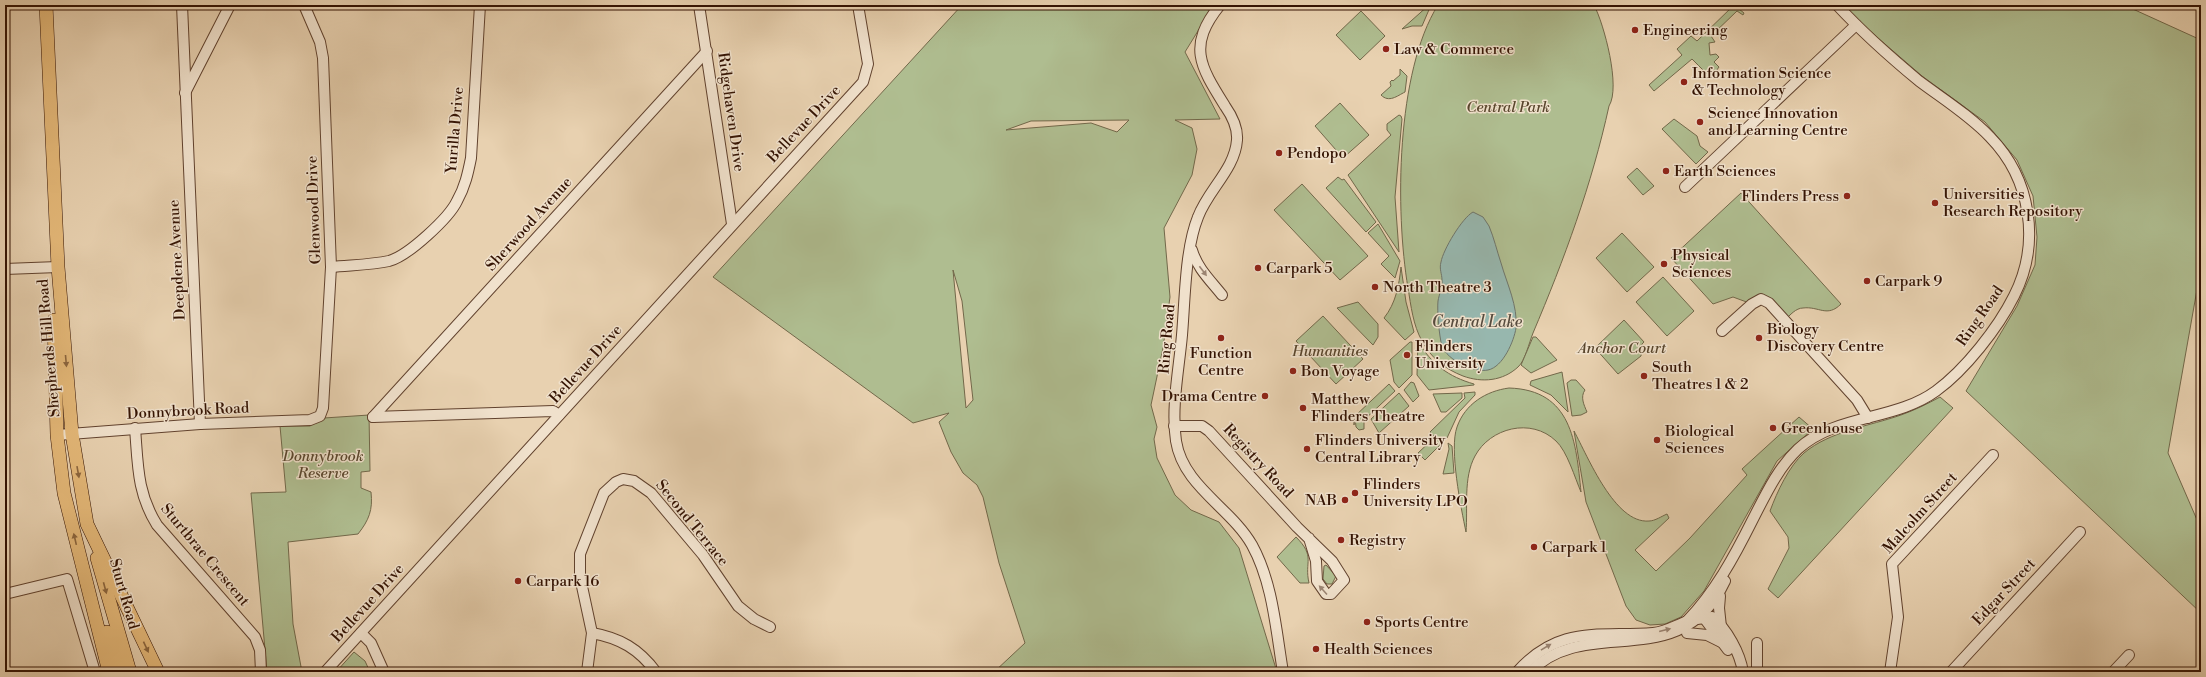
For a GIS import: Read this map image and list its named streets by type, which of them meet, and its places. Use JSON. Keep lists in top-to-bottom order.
{
  "streets": {
    "main road": ["Shepherds Hill Road", "Sturt Road"],
    "street": [
      "Ridgehaven Drive",
      "Bellevue Drive",
      "Yurilla Drive",
      "Glenwood Drive",
      "Sherwood Avenue",
      "Deepdene Avenue",
      "Ring Road",
      "Donnybrook Road",
      "Registry Road",
      "Malcolm Street",
      "Second Terrace",
      "Sturtbrae Crescent",
      "Edgar Street"
    ]
  },
  "crossings": [
    ["Ridgehaven Drive", "Bellevue Drive"],
    ["Ridgehaven Drive", "Sherwood Avenue"],
    ["Bellevue Drive", "Sherwood Avenue"],
    ["Yurilla Drive", "Glenwood Drive"],
    ["Glenwood Drive", "Donnybrook Road"],
    ["Deepdene Avenue", "Donnybrook Road"],
    ["Ring Road", "Registry Road"],
    ["Shepherds Hill Road", "Donnybrook Road"],
    ["Shepherds Hill Road", "Sturt Road"],
    ["Donnybrook Road", "Sturtbrae Crescent"]
  ],
  "water": ["Central Lake"],
  "parks": [
    "Central Park",
    "Anchor Court",
    "Humanities",
    "Donnybrook Reserve"
  ],
  "places": [
    "Engineering",
    "Law & Commerce",
    "Information Science & Technology",
    "Science Innovation and Learning Centre",
    "Pendopo",
    "Earth Sciences",
    "Flinders Press",
    "Universities Research Repository",
    "Physical Sciences",
    "Carpark 5",
    "Carpark 9",
    "North Theatre 3",
    "Function Centre",
    "Biology Discovery Centre",
    "Flinders University",
    "Bon Voyage",
    "South Theatres 1 & 2",
    "Drama Centre",
    "Matthew Flinders Theatre",
    "Greenhouse",
    "Biological Sciences",
    "Flinders University Central Library",
    "Flinders University LPO",
    "NAB",
    "Registry",
    "Carpark 1",
    "Carpark 16",
    "Sports Centre",
    "Health Sciences"
  ]
}
